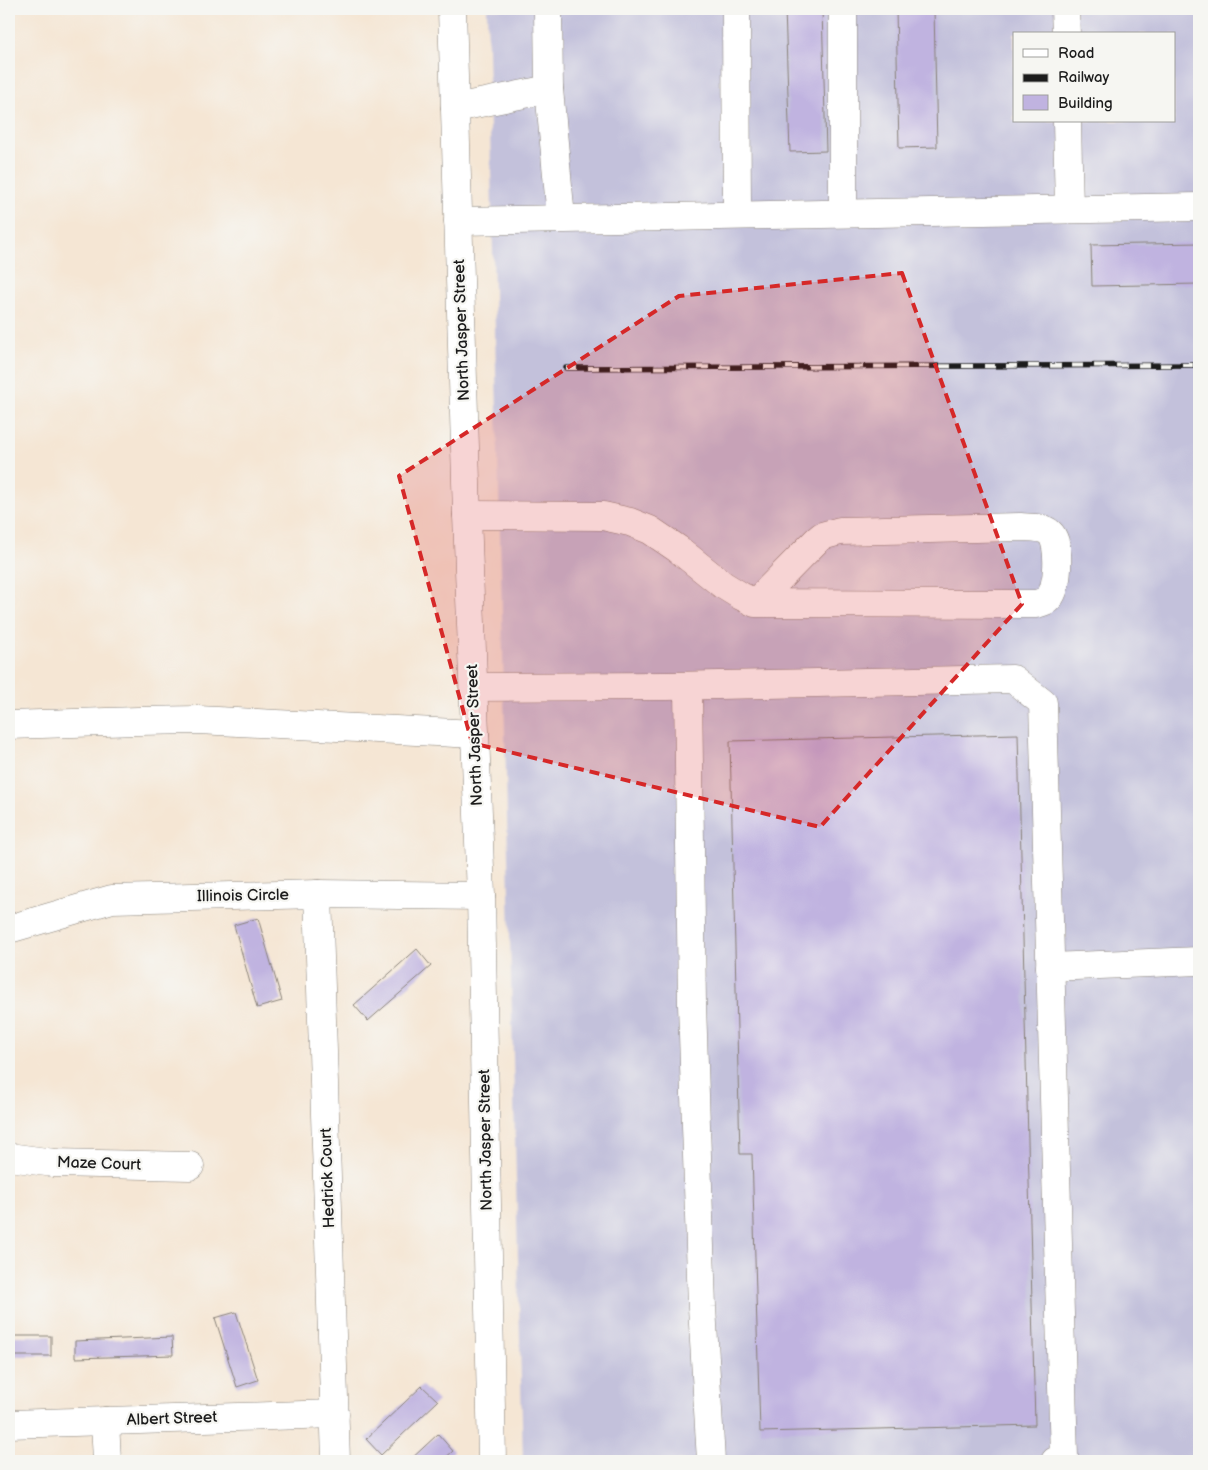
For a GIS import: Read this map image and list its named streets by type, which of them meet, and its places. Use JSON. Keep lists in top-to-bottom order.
{
  "streets": {
    "street": [
      "North Jasper Street",
      "Illinois Circle",
      "Maze Court",
      "Hedrick Court",
      "Albert Street"
    ]
  },
  "crossings": [
    ["North Jasper Street", "Illinois Circle"],
    ["Illinois Circle", "Hedrick Court"],
    ["Hedrick Court", "Albert Street"]
  ],
  "legend": ["Road", "Railway", "Building"]
}
